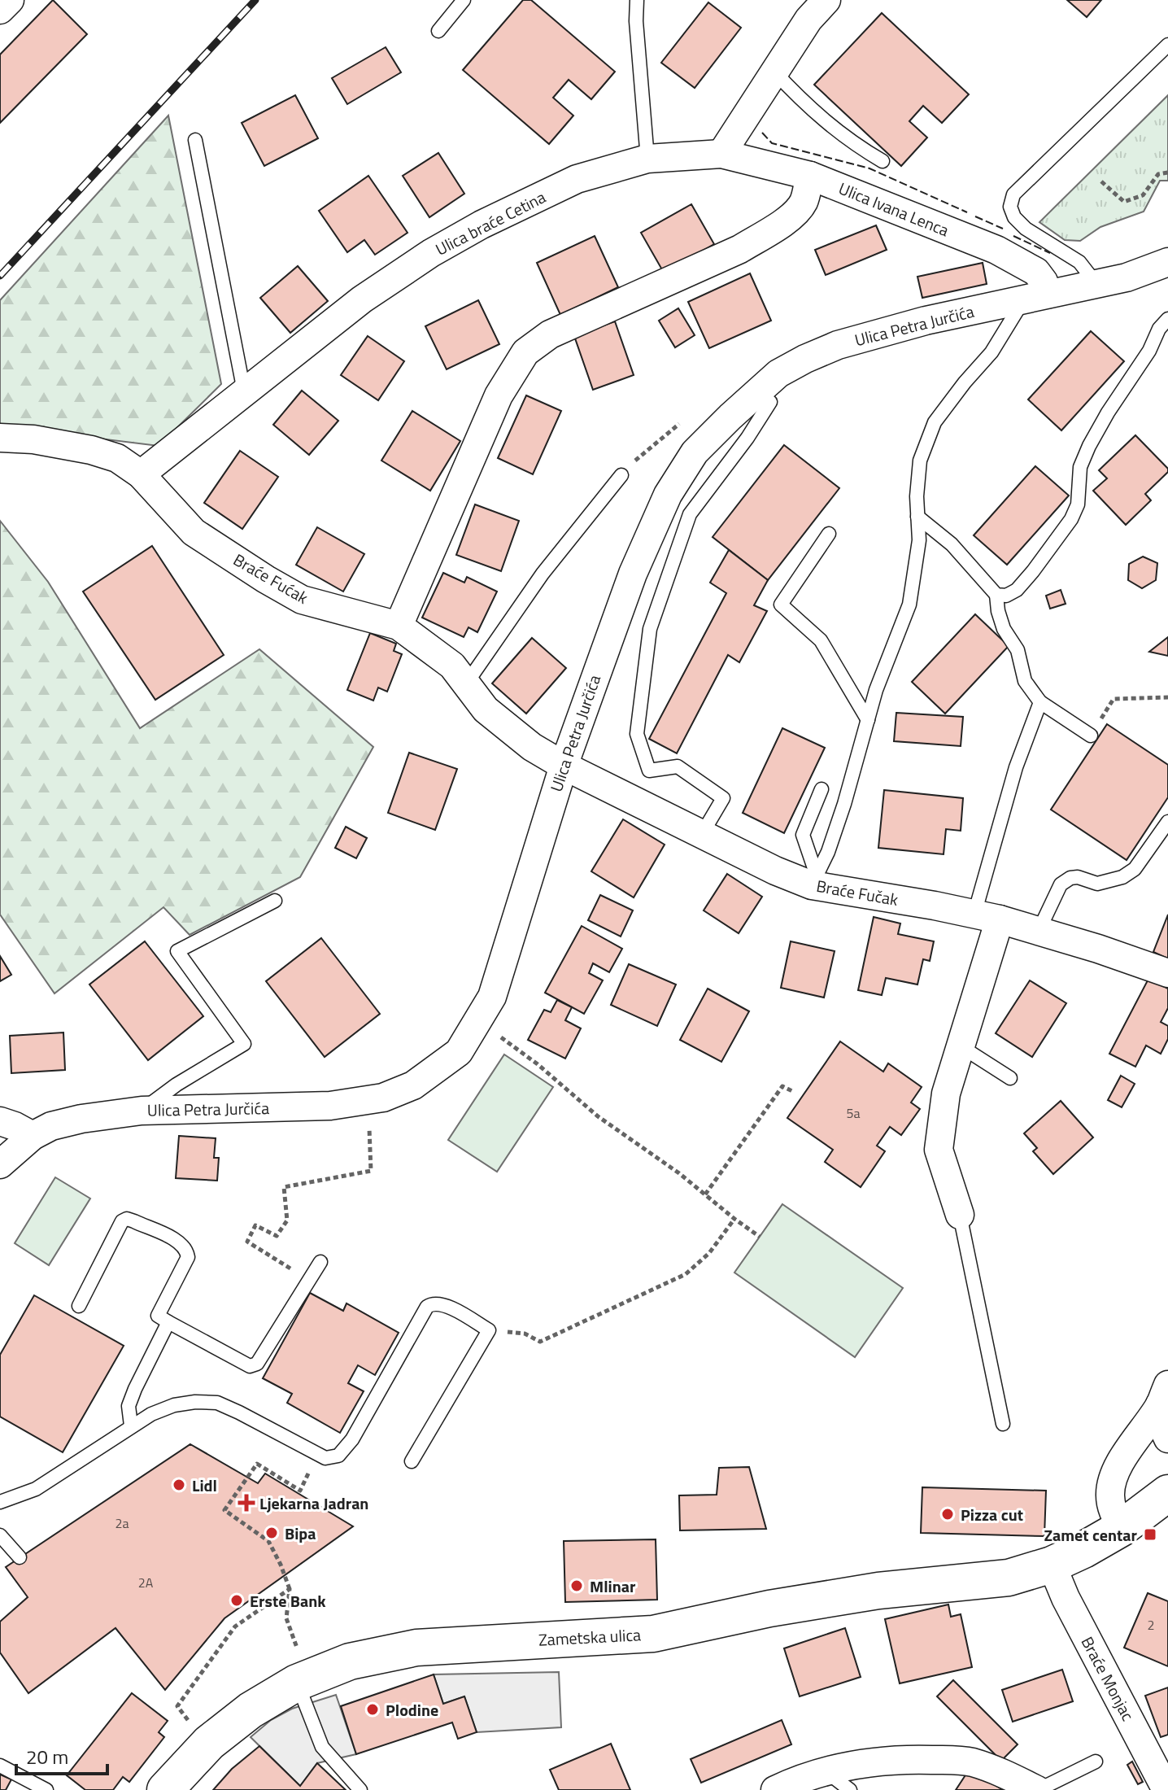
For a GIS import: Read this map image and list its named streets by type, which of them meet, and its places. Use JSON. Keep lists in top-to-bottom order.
{
  "streets": {
    "main road": ["Zametska ulica"],
    "street": [
      "Ulica Ivana Lenca",
      "Ulica braće Cetina",
      "Ulica Petra Jurčića",
      "Braće Fućak",
      "Braće Fučak",
      "Braće Monjac"
    ]
  },
  "crossings": [
    ["Ulica Ivana Lenca", "Ulica braće Cetina"],
    ["Ulica Ivana Lenca", "Ulica Petra Jurčića"],
    ["Ulica braće Cetina", "Braće Fućak"],
    ["Ulica Petra Jurčića", "Braće Fućak"],
    ["Ulica Petra Jurčića", "Braće Fučak"],
    ["Braće Fućak", "Braće Fučak"],
    ["Zametska ulica", "Braće Monjac"]
  ],
  "places": {
    "other": [
      "Lidl",
      "Pizza cut",
      "Bipa",
      "Mlinar",
      "Erste Bank",
      "Plodine"
    ],
    "health": ["Ljekarna Jadran"],
    "transit": ["Zamet centar"]
  },
  "house_numbers": [
    "5a",
    "2a",
    "2A",
    "2"
  ],
  "scale_bar": "20 m"
}
